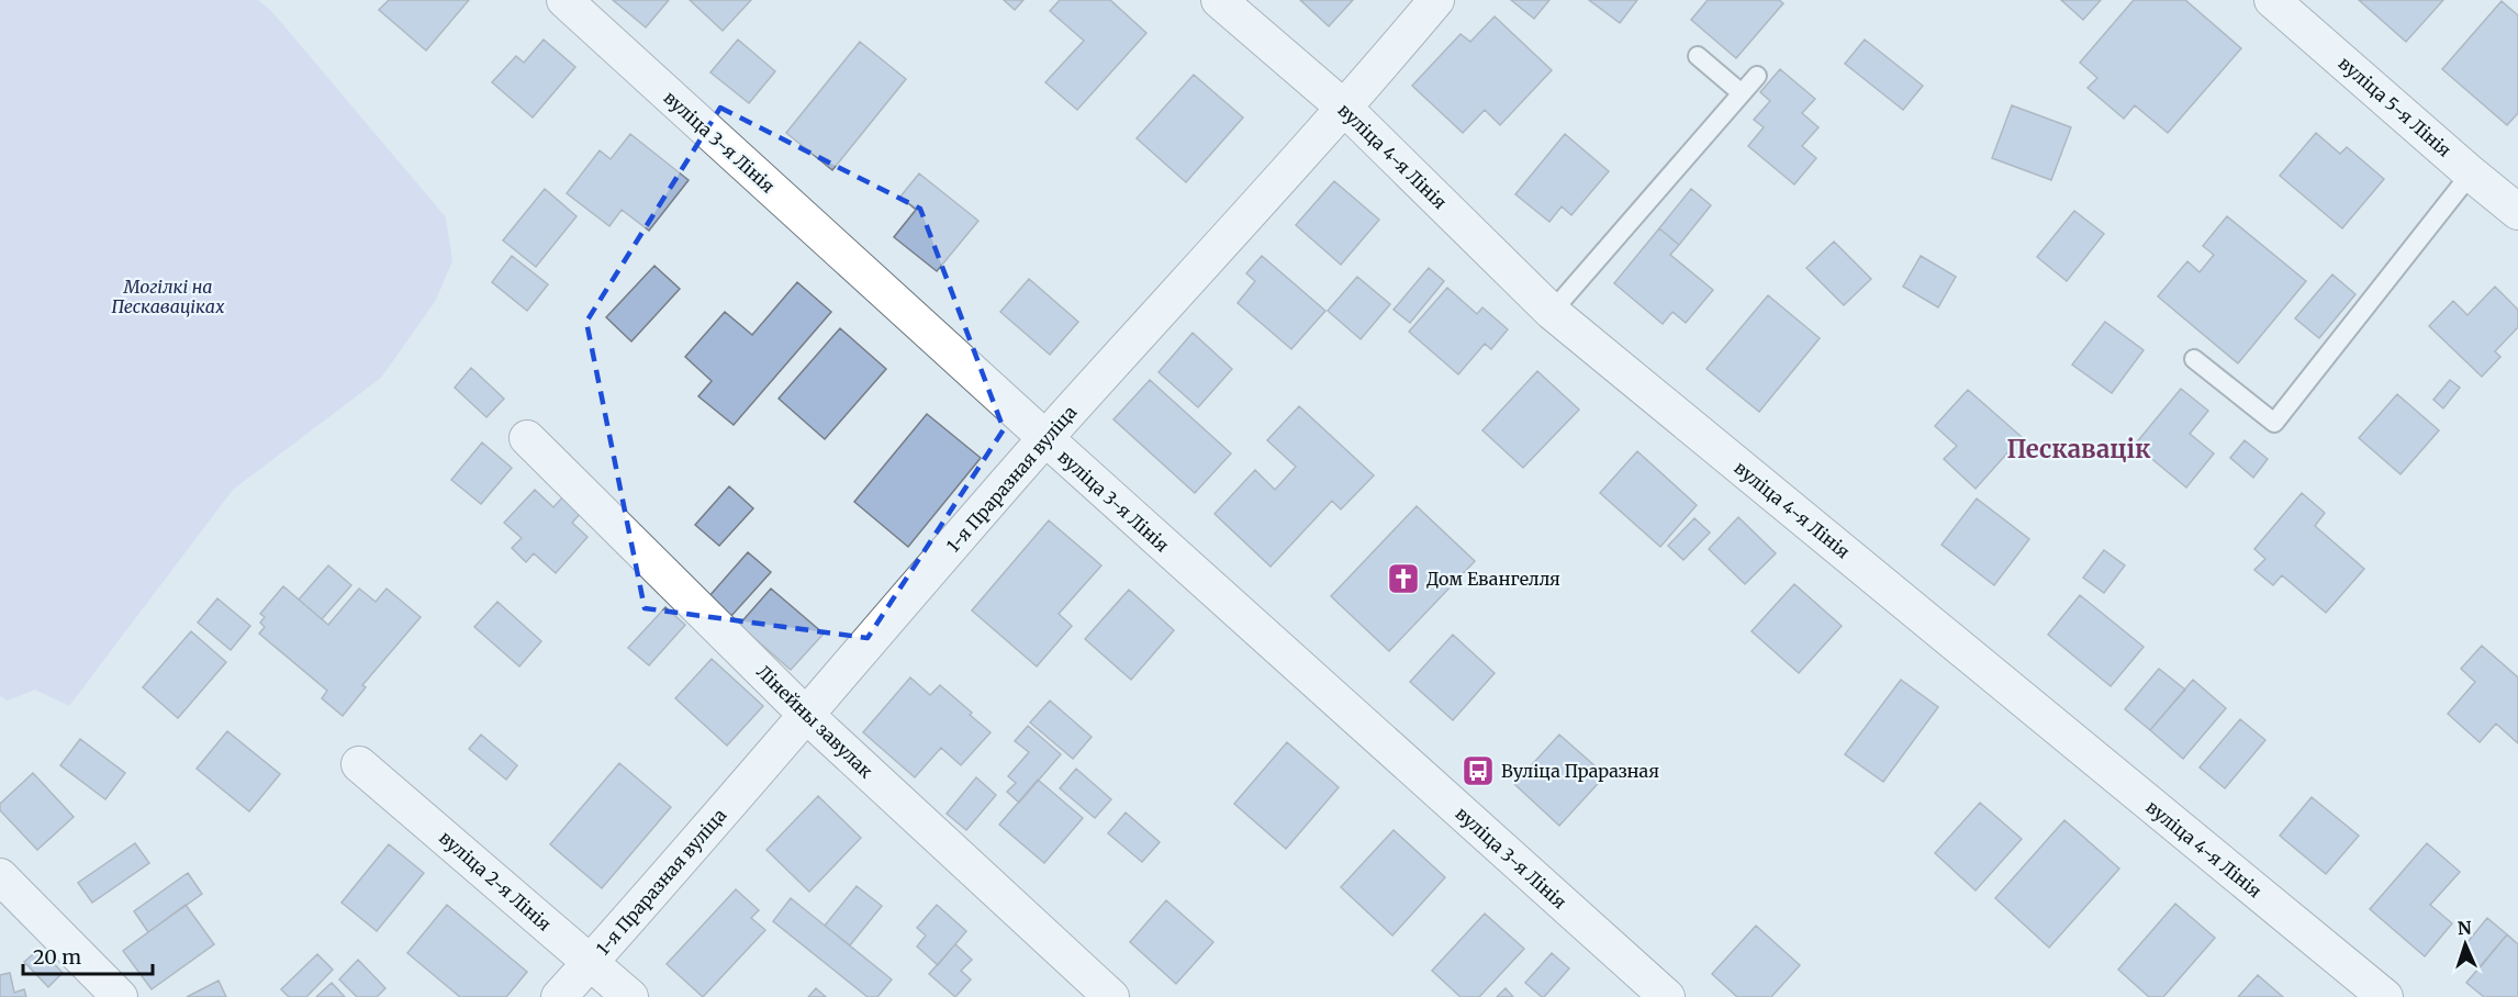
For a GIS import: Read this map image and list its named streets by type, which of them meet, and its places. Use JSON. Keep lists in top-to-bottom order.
{
  "streets": {
    "street": [
      "вуліца 5-я Лінія",
      "вуліца 3-я Лінія",
      "вуліца 4-я Лінія",
      "1-я Праразная вуліца",
      "Лінейны завулак",
      "вуліца 2-я Лінія"
    ]
  },
  "crossings": [
    ["вуліца 3-я Лінія", "1-я Праразная вуліца"],
    ["вуліца 4-я Лінія", "1-я Праразная вуліца"],
    ["1-я Праразная вуліца", "Лінейны завулак"],
    ["1-я Праразная вуліца", "вуліца 2-я Лінія"]
  ],
  "districts": ["Пескавацік"],
  "parks": ["Могілкі на Пескаваціках"],
  "places": {
    "church": ["Дом Евангелля"],
    "bus stop": ["Вуліца Праразная"]
  },
  "scale_bar": "20 m",
  "north": "top"
}
